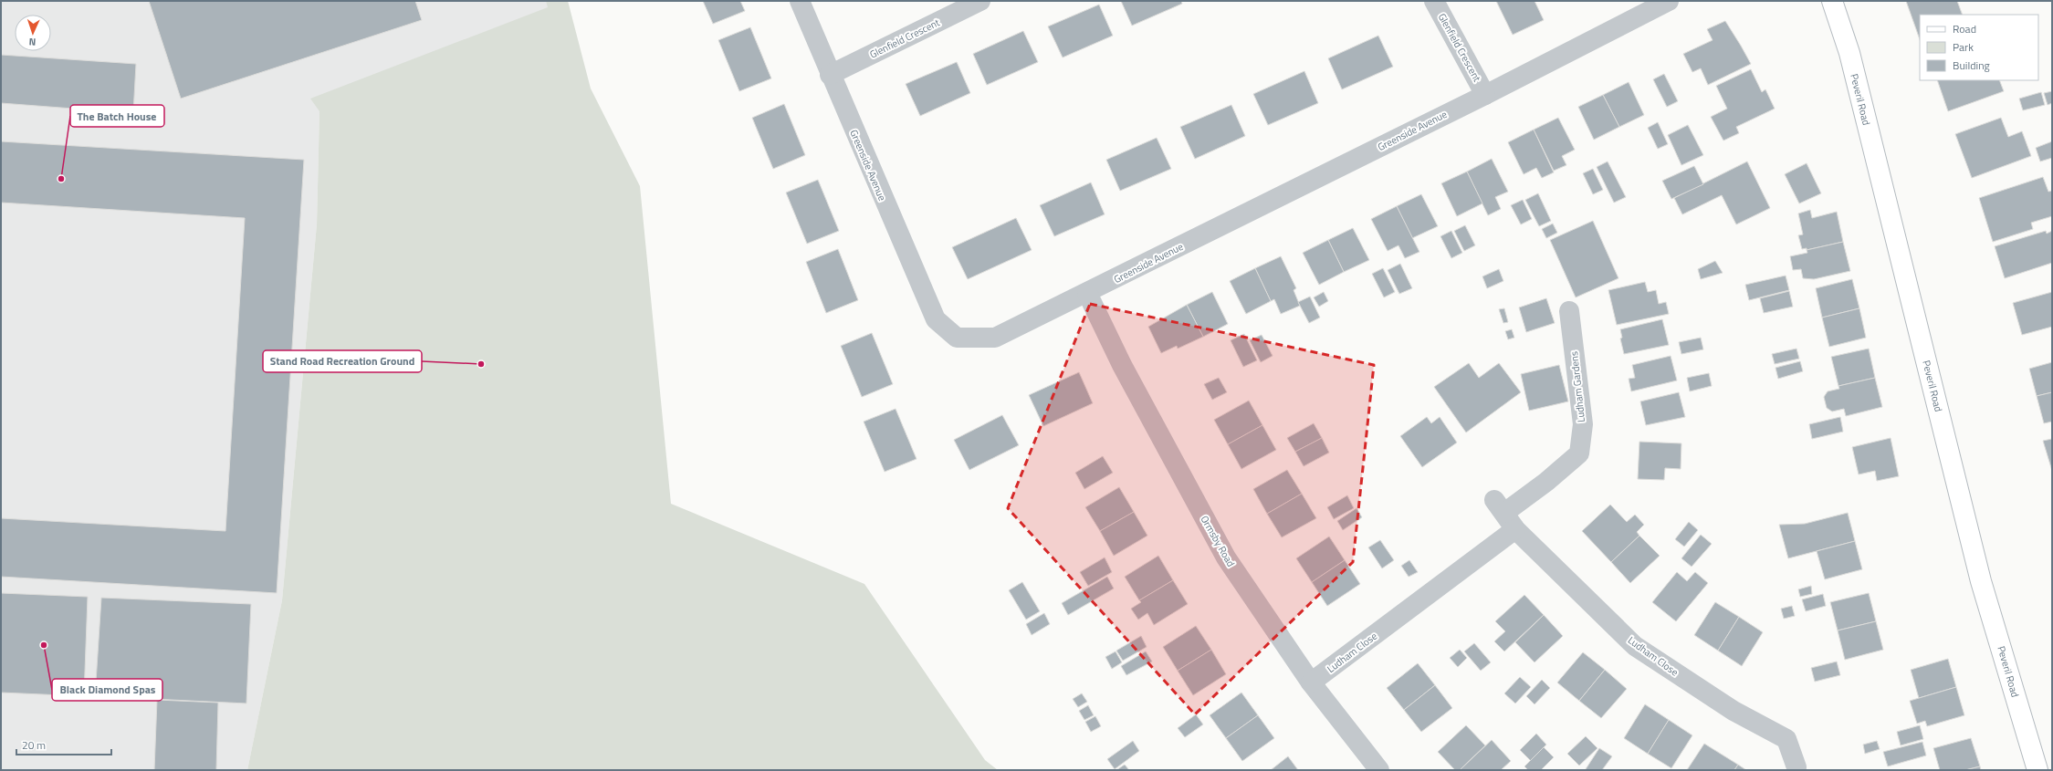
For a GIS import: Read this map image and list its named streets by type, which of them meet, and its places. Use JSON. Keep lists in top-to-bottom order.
{
  "streets": {
    "street": [
      "Glenfield Crescent",
      "Peveril Road",
      "Greenside Avenue",
      "Ludham Gardens",
      "Ormsby Road",
      "Ludham Close"
    ]
  },
  "crossings": [
    ["Glenfield Crescent", "Greenside Avenue"],
    ["Greenside Avenue", "Ormsby Road"],
    ["Ludham Gardens", "Ludham Close"],
    ["Ormsby Road", "Ludham Close"]
  ],
  "places": ["The Batch House", "Stand Road Recreation Ground", "Black Diamond Spas"],
  "legend": ["Road", "Park", "Building"],
  "scale_bar": "20 m",
  "north": "bottom"
}
